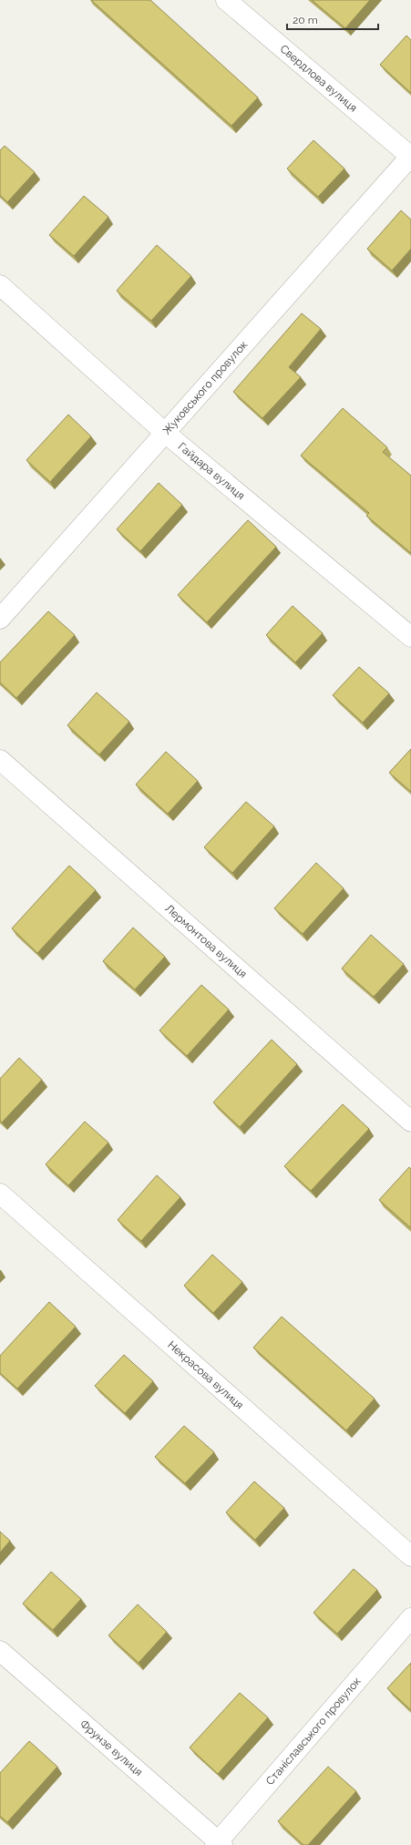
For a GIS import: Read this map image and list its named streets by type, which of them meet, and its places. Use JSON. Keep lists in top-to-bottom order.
{
  "streets": {
    "street": [
      "Свердлова вулиця",
      "Жуковського провулок",
      "Гайдара вулиця",
      "Лермонтова вулиця",
      "Некрасова вулиця",
      "Станіславського провулок",
      "Фрунзе вулиця"
    ]
  },
  "crossings": [
    ["Свердлова вулиця", "Жуковського провулок"],
    ["Жуковського провулок", "Гайдара вулиця"],
    ["Станіславського провулок", "Фрунзе вулиця"]
  ],
  "scale_bar": "20 m"
}
